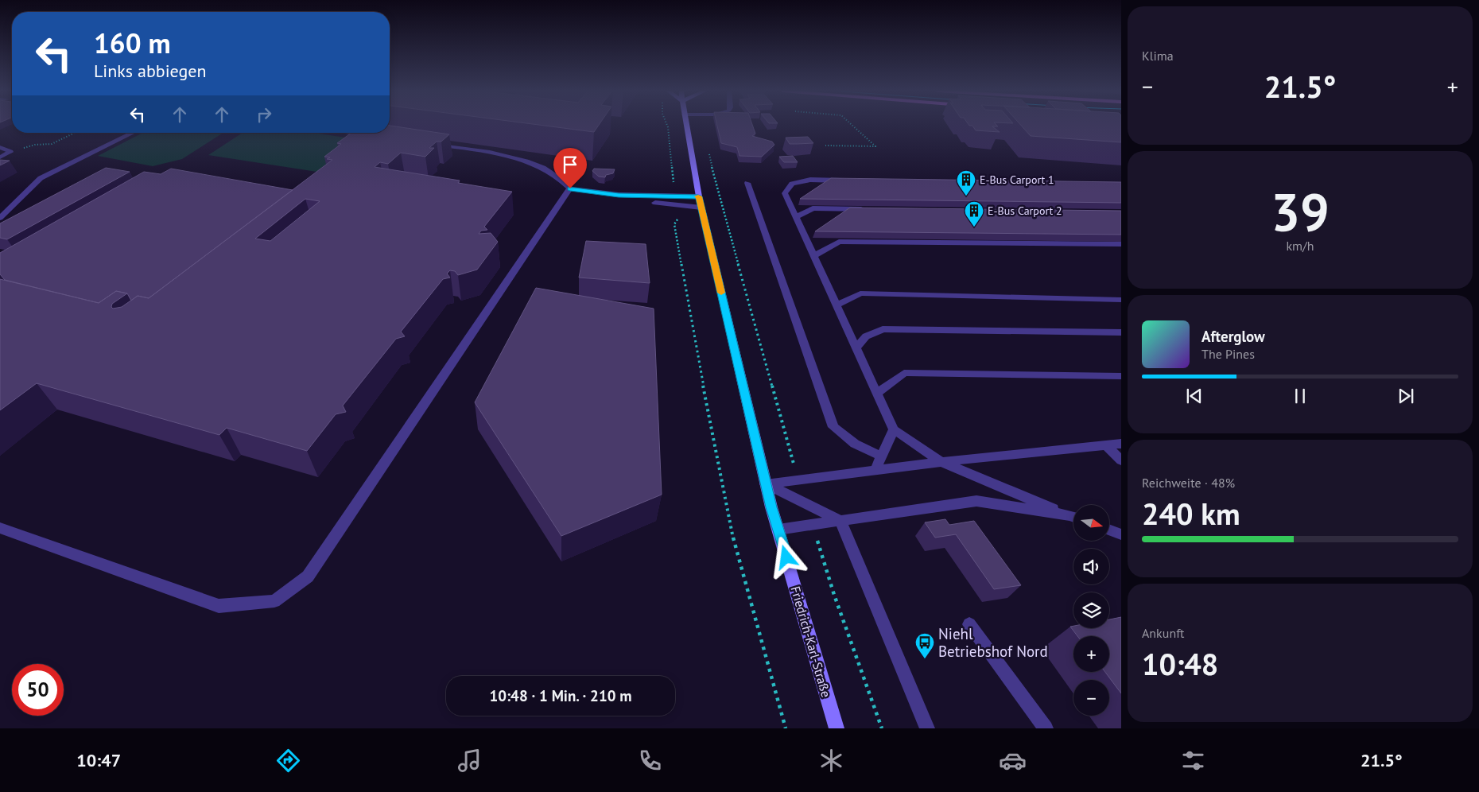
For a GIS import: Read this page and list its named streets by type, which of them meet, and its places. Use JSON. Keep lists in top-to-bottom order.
{
  "streets": {
    "main road": ["Friedrich-Karl-Straße"]
  },
  "places": {
    "building": ["E-Bus Carport 1", "E-Bus Carport 2"],
    "bus stop": ["Niehl Betriebshof Nord"]
  },
  "north": "right",
  "page": {
    "tile": [
      "Klima",
      ["39", "km/h"],
      ["Reichweite · 48%", "240 km"],
      ["Ankunft", "10:48"]
    ],
    "turn": ["160 m", "Links abbiegen"],
    "heat": ["−", "21.5°", "+"],
    "song": ["Afterglow", "The Pines"],
    "map_buttons": ["+", "−"],
    "limit": "50",
    "trip": "10:48 · 1 Min. · 210 m",
    "tabs": ["10:47", "21.5°"]
  }
}
